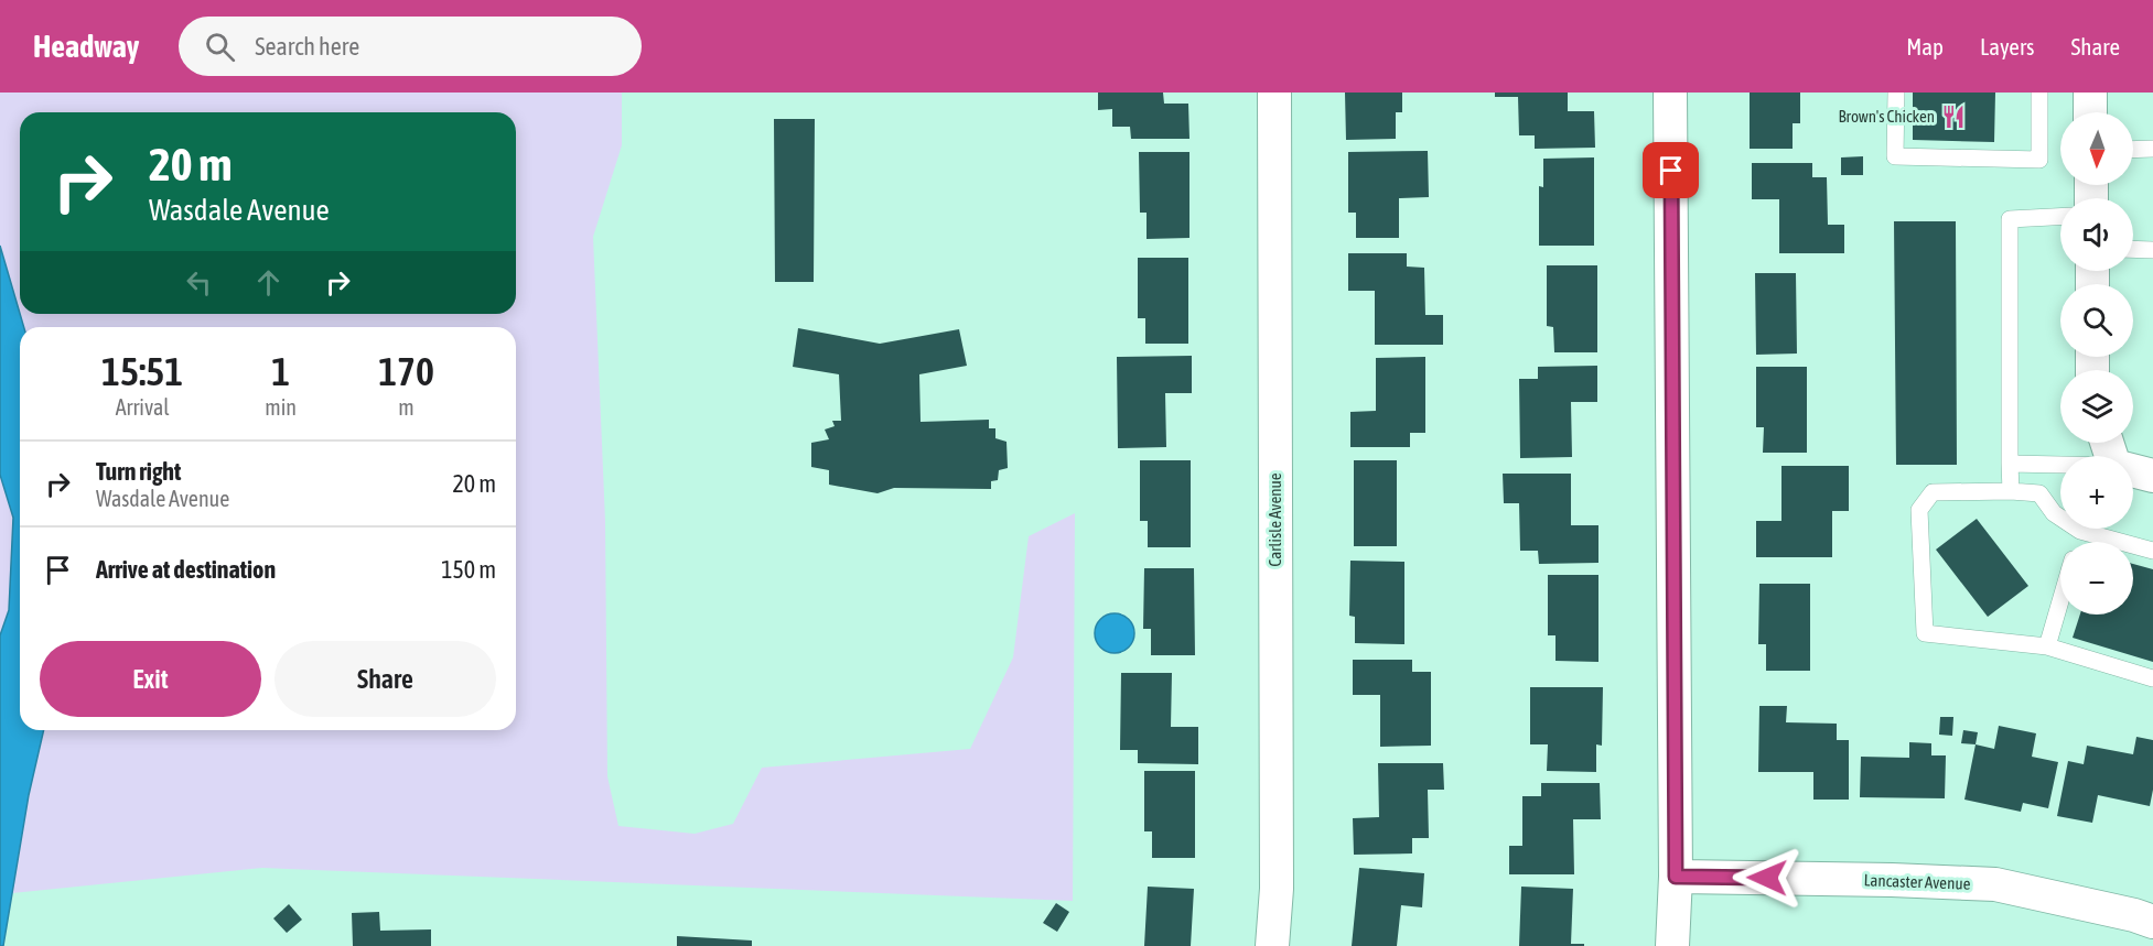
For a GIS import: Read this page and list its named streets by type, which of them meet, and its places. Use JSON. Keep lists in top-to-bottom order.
{
  "streets": {
    "street": ["Carlisle Avenue", "Lancaster Avenue"]
  },
  "places": {
    "restaurant": ["Brown's Chicken"]
  },
  "north": "bottom",
  "page": {
    "header": "Headway",
    "search": "Search here",
    "nav": ["Map", "Layers", "Share"],
    "map_buttons": ["+", "−"],
    "turn": ["20 m", "Wasdale Avenue"],
    "eta": [
      "15:51",
      "Arrival",
      "1",
      "min",
      "170",
      "m"
    ],
    "list": [
      {
        "name": "Turn right",
        "note": "Wasdale Avenue",
        "value": "20 m"
      },
      {
        "name": "Arrive at destination",
        "value": "150 m"
      }
    ],
    "buttons": ["Exit", "Share"]
  }
}
